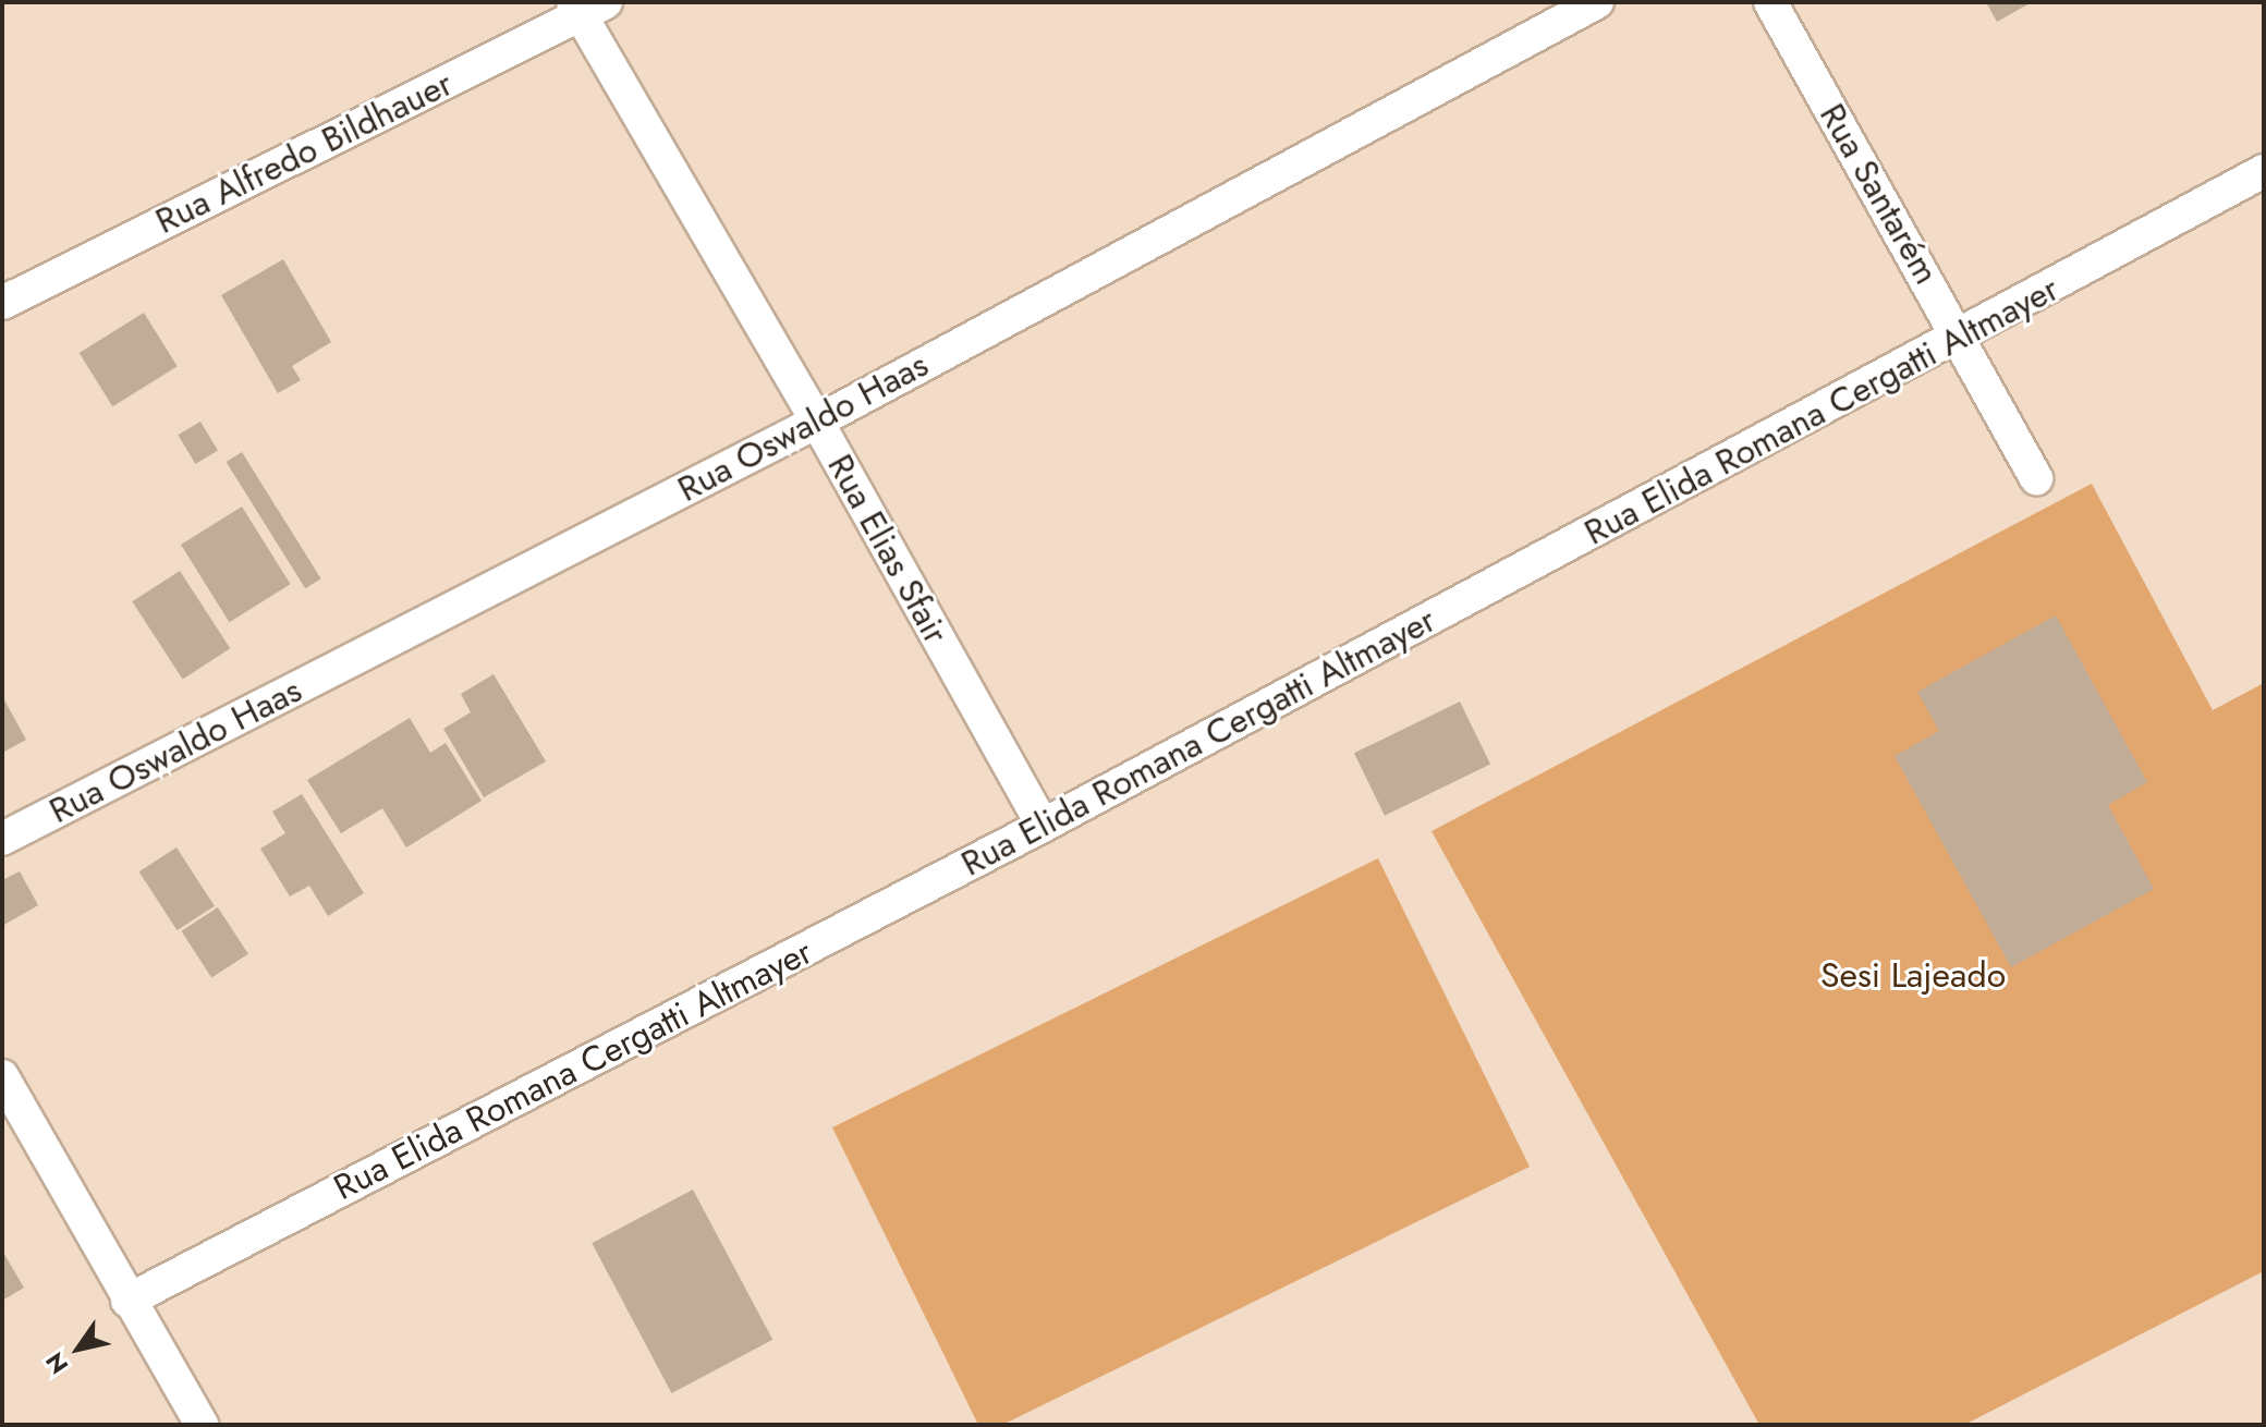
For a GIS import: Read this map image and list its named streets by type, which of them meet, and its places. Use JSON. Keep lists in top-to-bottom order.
{
  "streets": {
    "street": [
      "Rua Alfredo Bildhauer",
      "Rua Santarém",
      "Rua Elida Romana Cergatti Altmayer",
      "Rua Oswaldo Haas",
      "Rua Elias Sfair"
    ]
  },
  "crossings": [
    ["Rua Alfredo Bildhauer", "Rua Elias Sfair"],
    ["Rua Santarém", "Rua Elida Romana Cergatti Altmayer"],
    ["Rua Elida Romana Cergatti Altmayer", "Rua Elias Sfair"],
    ["Rua Oswaldo Haas", "Rua Elias Sfair"]
  ],
  "parks": ["Sesi Lajeado"],
  "north": "bottom left"
}
